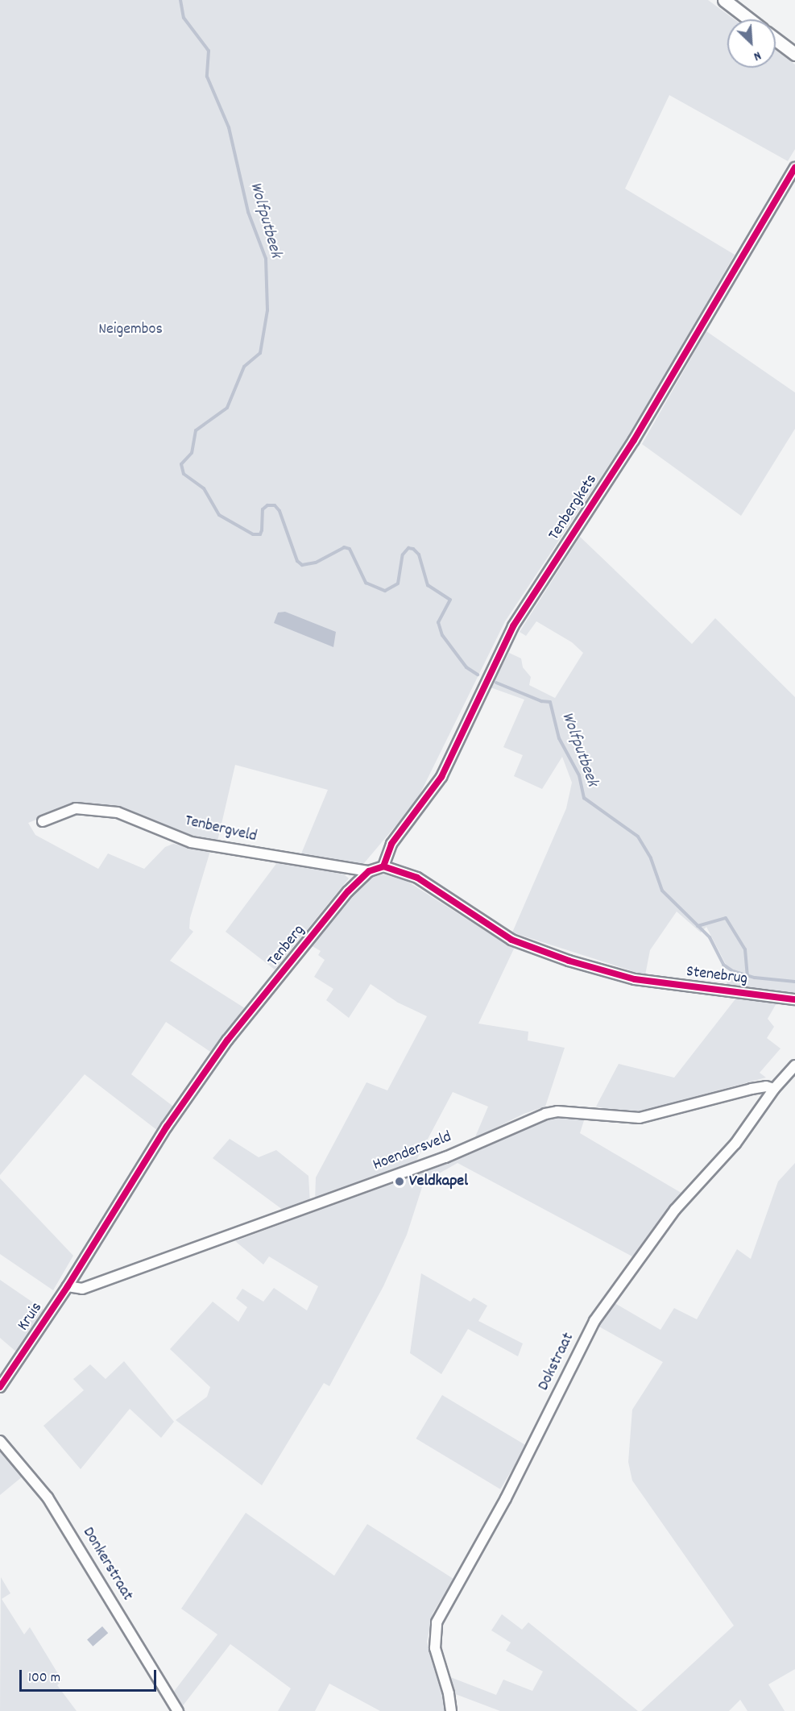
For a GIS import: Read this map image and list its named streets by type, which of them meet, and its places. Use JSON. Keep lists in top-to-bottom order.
{
  "streets": {
    "street": [
      "Tenbergkets",
      "Tenbergveld",
      "Tenberg",
      "Stenebrug",
      "Hoendersveld",
      "Kruis",
      "Dokstraat",
      "Donkerstraat"
    ]
  },
  "crossings": [
    ["Tenbergkets", "Tenberg"],
    ["Tenbergkets", "Stenebrug"],
    ["Tenbergveld", "Tenberg"],
    ["Tenberg", "Stenebrug"],
    ["Tenberg", "Hoendersveld"],
    ["Tenberg", "Kruis"],
    ["Hoendersveld", "Kruis"],
    ["Hoendersveld", "Dokstraat"]
  ],
  "water": ["Wolfputbeek"],
  "parks": ["Neigembos"],
  "places": ["Veldkapel"],
  "scale_bar": "100 m",
  "north": "bottom right"
}
